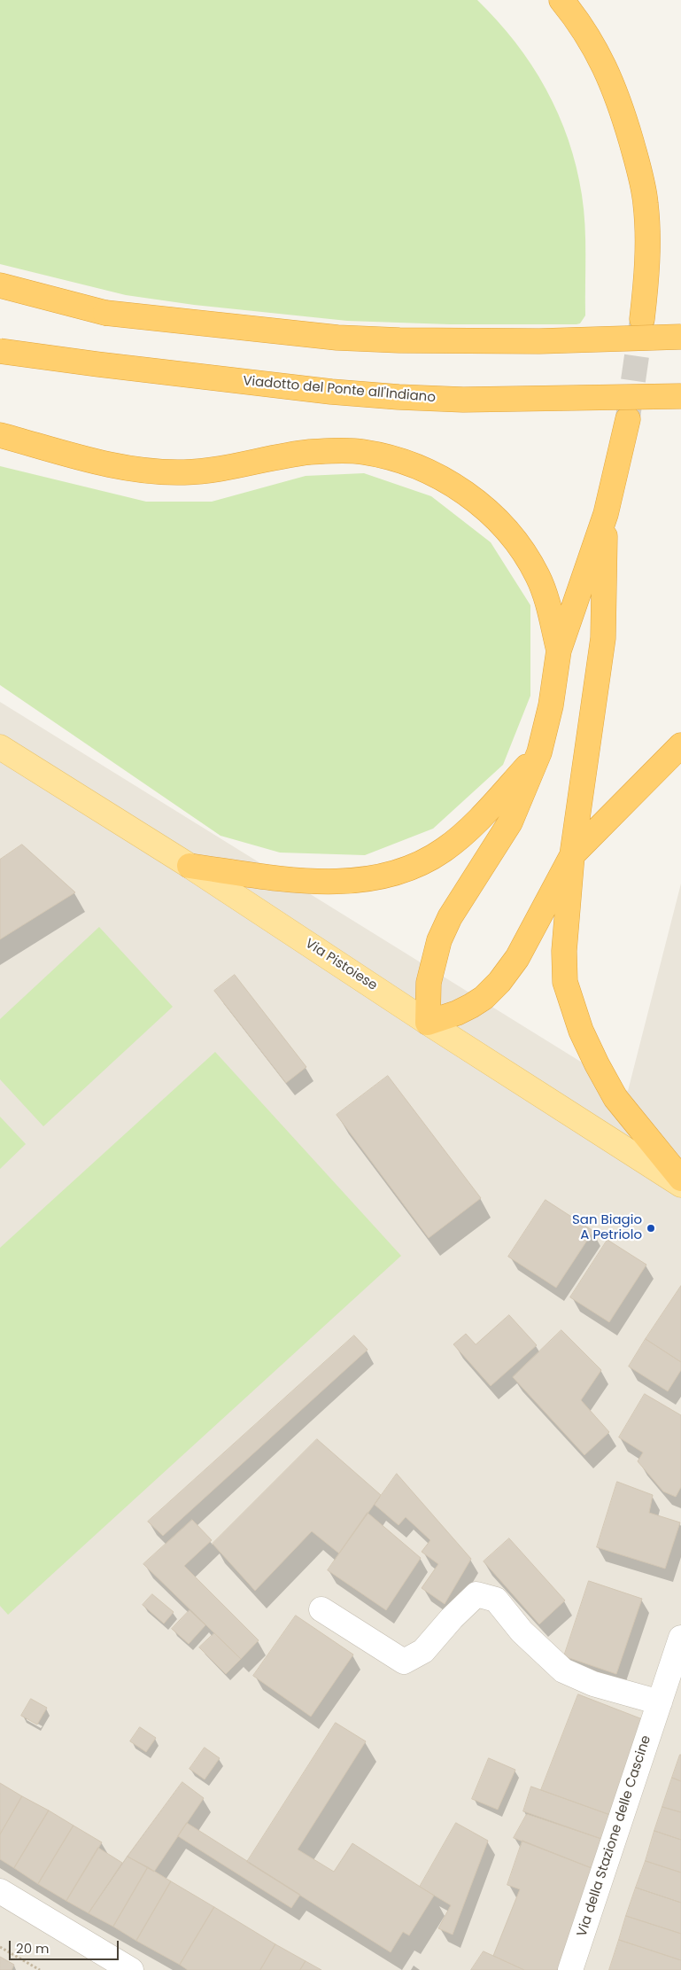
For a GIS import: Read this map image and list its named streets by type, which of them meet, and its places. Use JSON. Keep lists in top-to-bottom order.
{
  "streets": {
    "highway": ["Viadotto del Ponte all'Indiano"],
    "main road": ["Via Pistoiese"],
    "street": ["Via della Stazione delle Cascine"]
  },
  "places": ["San Biagio A Petriolo"],
  "scale_bar": "20 m"
}
